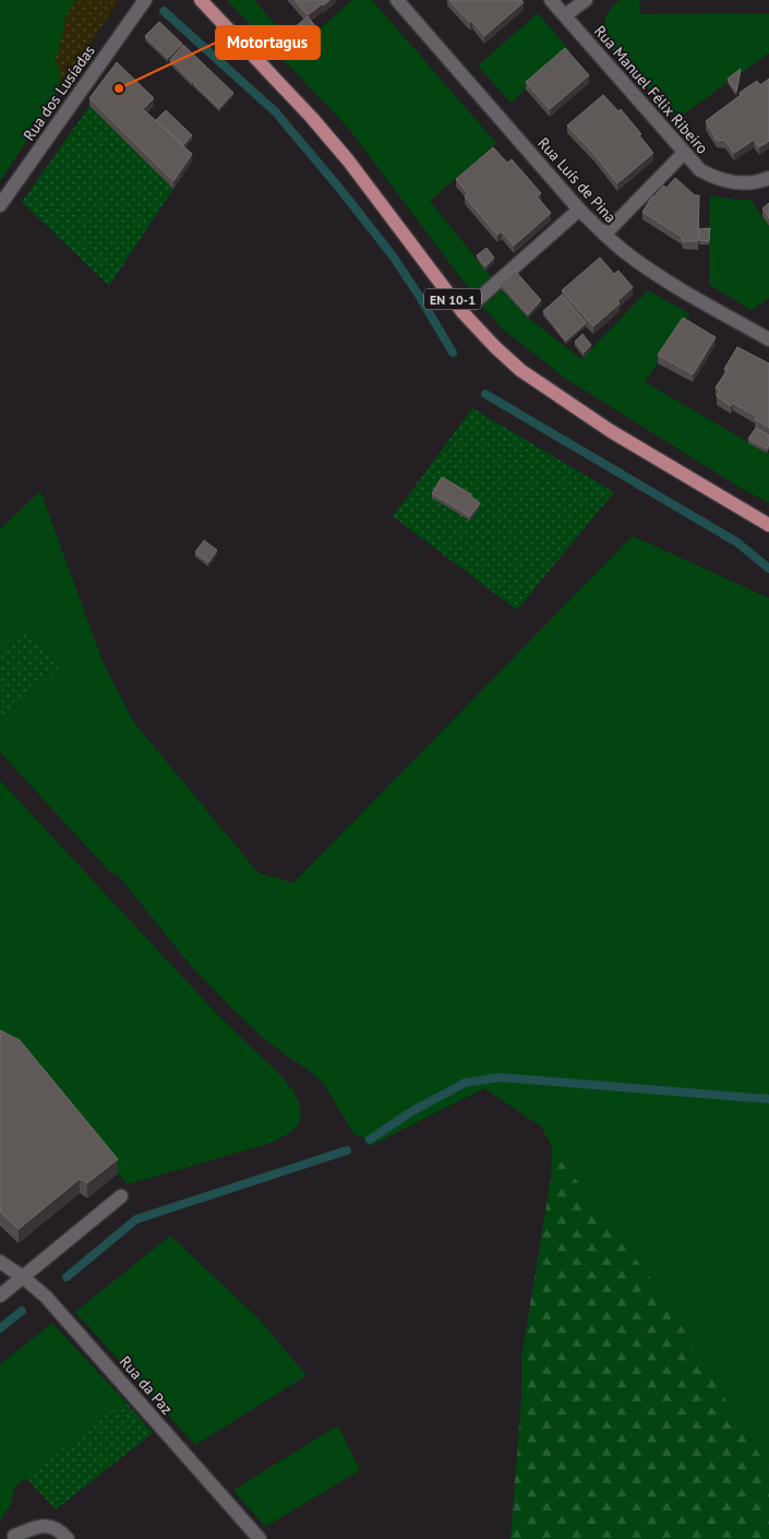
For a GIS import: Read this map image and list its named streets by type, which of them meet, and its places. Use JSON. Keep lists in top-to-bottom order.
{
  "streets": {
    "main road": ["EN 10-1"],
    "street": [
      "Rua Manuel Félix Ribeiro",
      "Rua dos Lusíadas",
      "Rua Luís de Pina",
      "Rua da Paz"
    ]
  },
  "places": ["Motortagus"]
}
